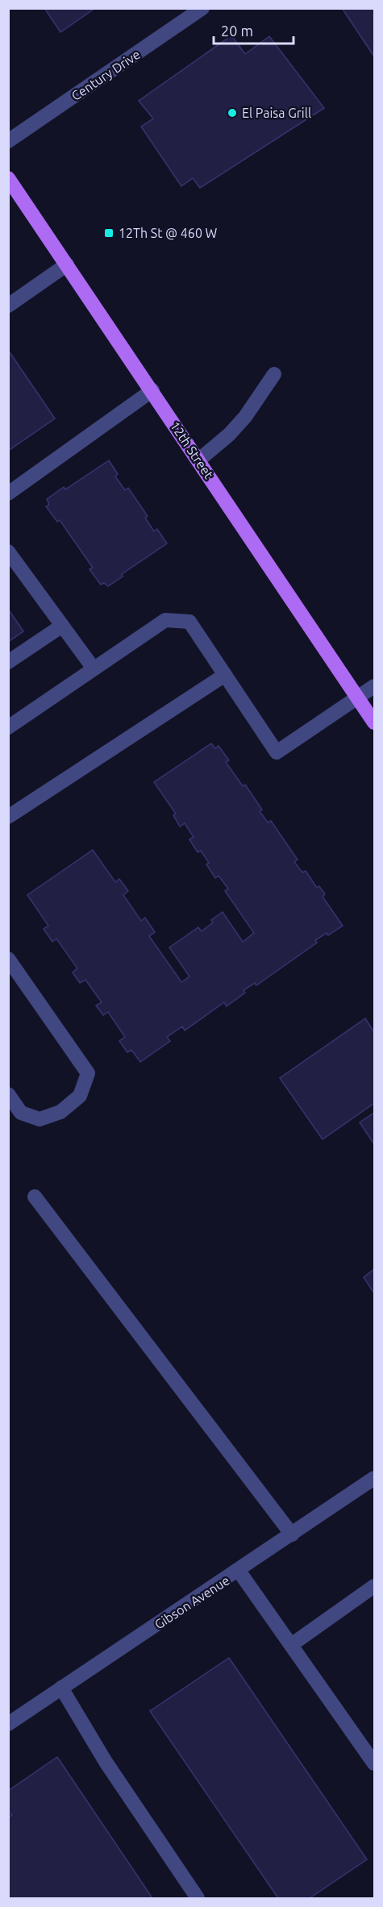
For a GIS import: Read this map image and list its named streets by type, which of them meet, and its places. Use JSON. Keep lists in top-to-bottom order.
{
  "streets": {
    "main road": ["12th Street"],
    "street": ["Century Drive", "Gibson Avenue"]
  },
  "places": {
    "other": ["El Paisa Grill"],
    "transit": ["12Th St @ 460 W"]
  },
  "scale_bar": "20 m"
}
